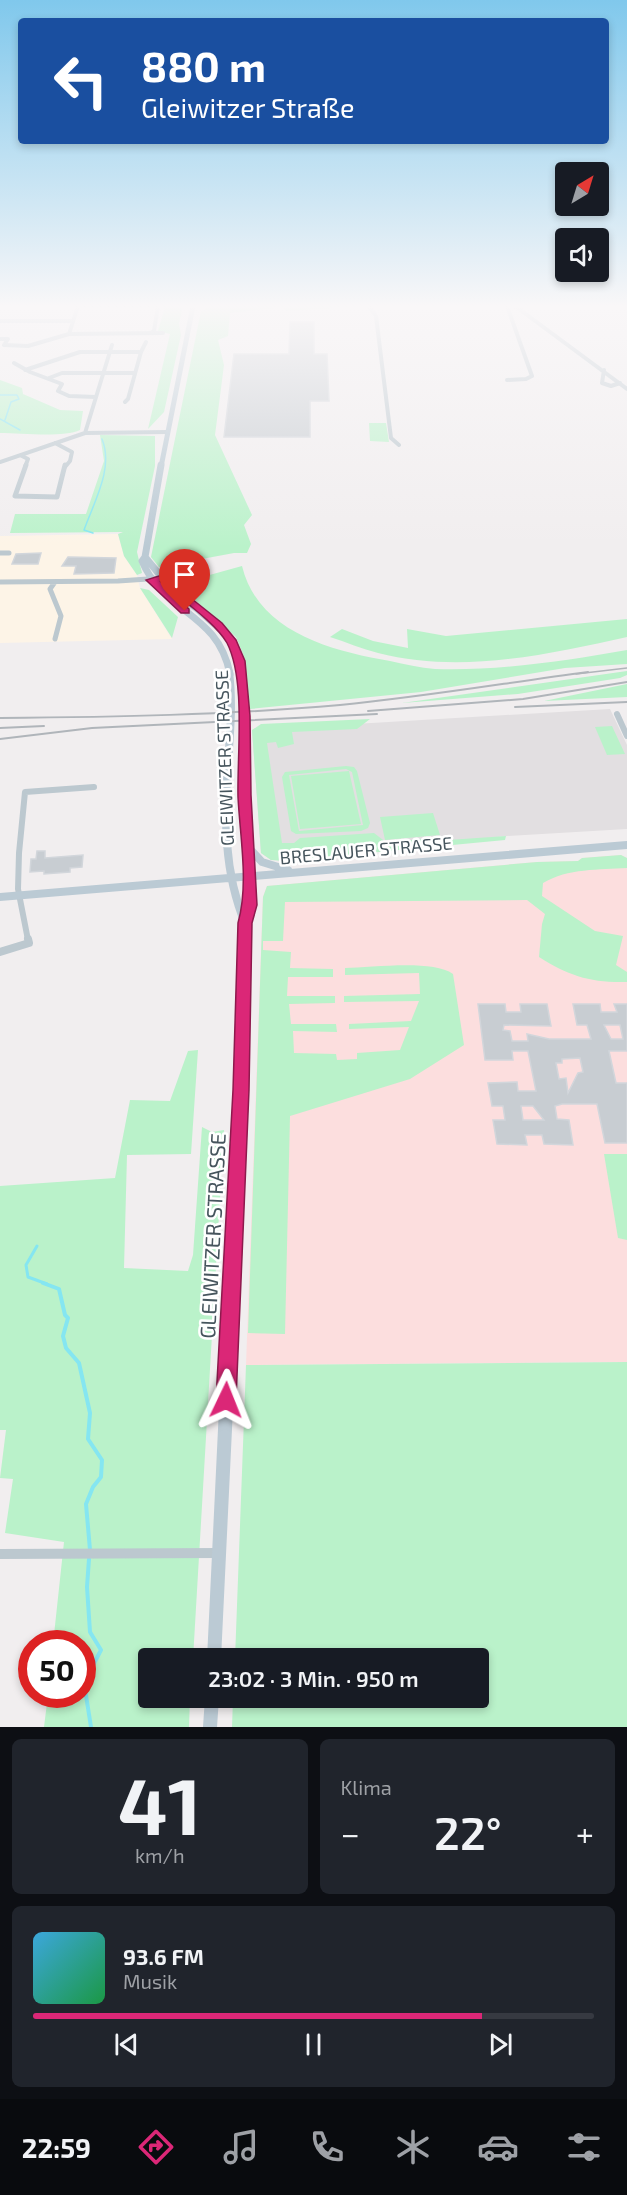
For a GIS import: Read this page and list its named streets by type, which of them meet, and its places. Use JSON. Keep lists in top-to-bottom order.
{
  "streets": {
    "main road": ["GLEIWITZER STRASSE", "BRESLAUER STRASSE"]
  },
  "crossings": [
    ["GLEIWITZER STRASSE", "BRESLAUER STRASSE"]
  ],
  "north": "top right",
  "page": {
    "turn": ["880 m", "Gleiwitzer Straße"],
    "limit": "50",
    "trip": "23:02 · 3 Min. · 950 m",
    "tile": [
      ["41", "km/h"],
      "Klima"
    ],
    "heat": ["−", "22°", "+"],
    "song": ["93.6 FM", "Musik"],
    "tabs": "22:59"
  }
}
